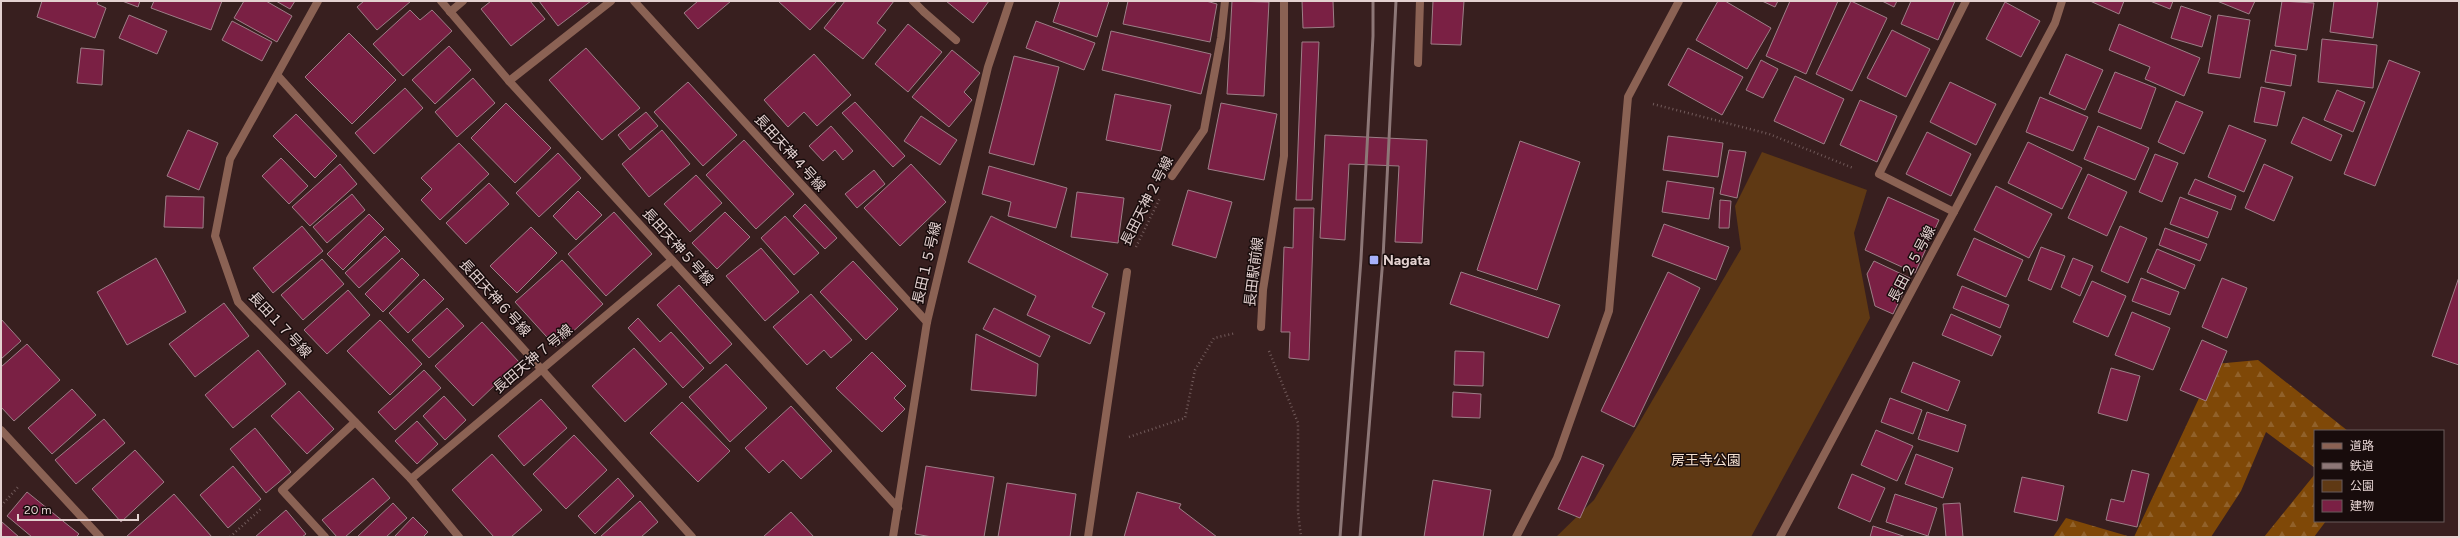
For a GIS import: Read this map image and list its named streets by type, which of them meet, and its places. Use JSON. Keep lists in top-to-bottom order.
{
  "streets": {
    "street": [
      "長田天神４号線",
      "長田天神２号線",
      "長田天神５号線",
      "長田１５号線",
      "長田２５号線",
      "長田駅前線",
      "長田天神６号線",
      "長田１７号線",
      "長田天神７号線"
    ]
  },
  "crossings": [
    ["長田天神４号線", "長田１５号線"],
    ["長田天神５号線", "長田１５号線"],
    ["長田天神５号線", "長田天神７号線"],
    ["長田天神６号線", "長田１７号線"],
    ["長田天神６号線", "長田天神７号線"],
    ["長田１７号線", "長田天神７号線"]
  ],
  "parks": ["房王寺公園"],
  "places": {
    "transit": ["Nagata"]
  },
  "legend": [
    "道路",
    "鉄道",
    "公園",
    "建物"
  ],
  "scale_bar": "20 m"
}
